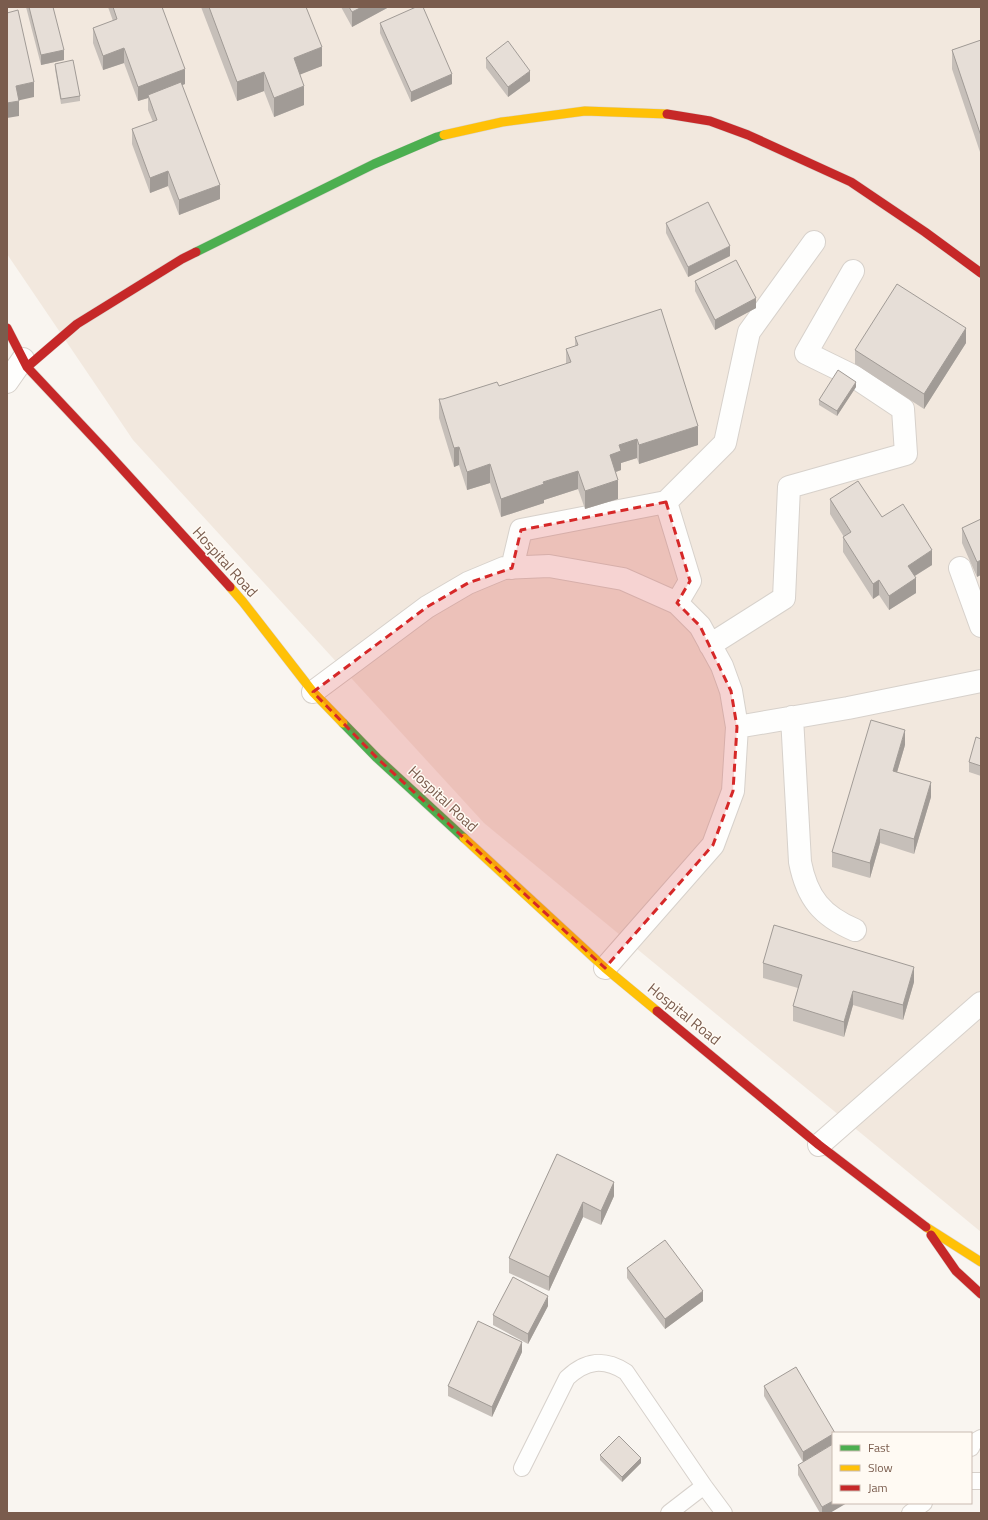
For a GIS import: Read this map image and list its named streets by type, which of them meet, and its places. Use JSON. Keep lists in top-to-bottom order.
{
  "streets": {
    "street": ["Hospital Road"]
  },
  "legend": ["Fast", "Slow", "Jam"]
}
